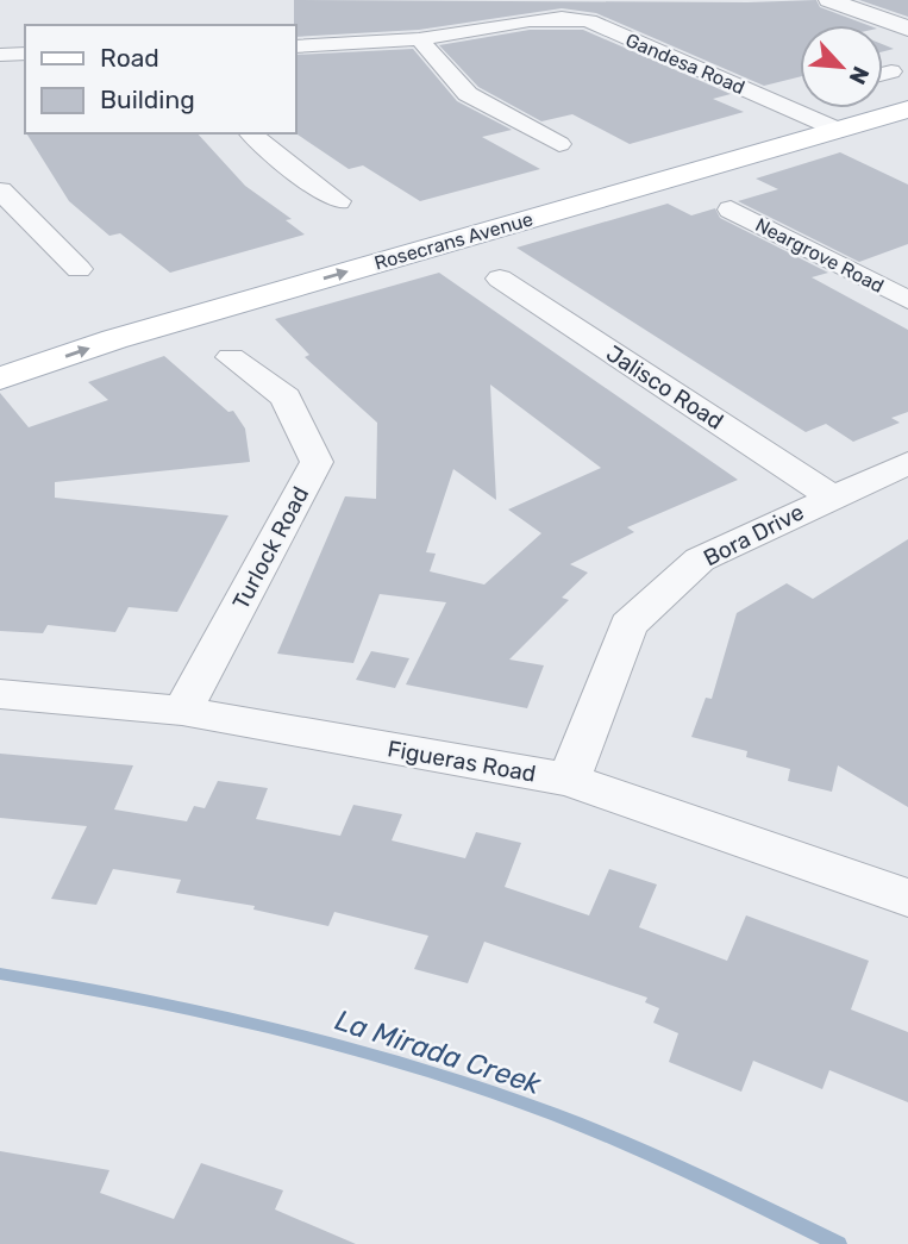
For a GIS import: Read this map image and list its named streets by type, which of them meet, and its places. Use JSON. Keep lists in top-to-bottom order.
{
  "streets": {
    "main road": ["Rosecrans Avenue"],
    "street": [
      "Gandesa Road",
      "Neargrove Road",
      "Jalisco Road",
      "Bora Drive",
      "Turlock Road",
      "Figueras Road"
    ]
  },
  "crossings": [
    ["Gandesa Road", "Rosecrans Avenue"],
    ["Jalisco Road", "Bora Drive"],
    ["Bora Drive", "Figueras Road"],
    ["Turlock Road", "Figueras Road"]
  ],
  "water": ["La Mirada Creek"],
  "legend": ["Road", "Building"],
  "north": "bottom right"
}
